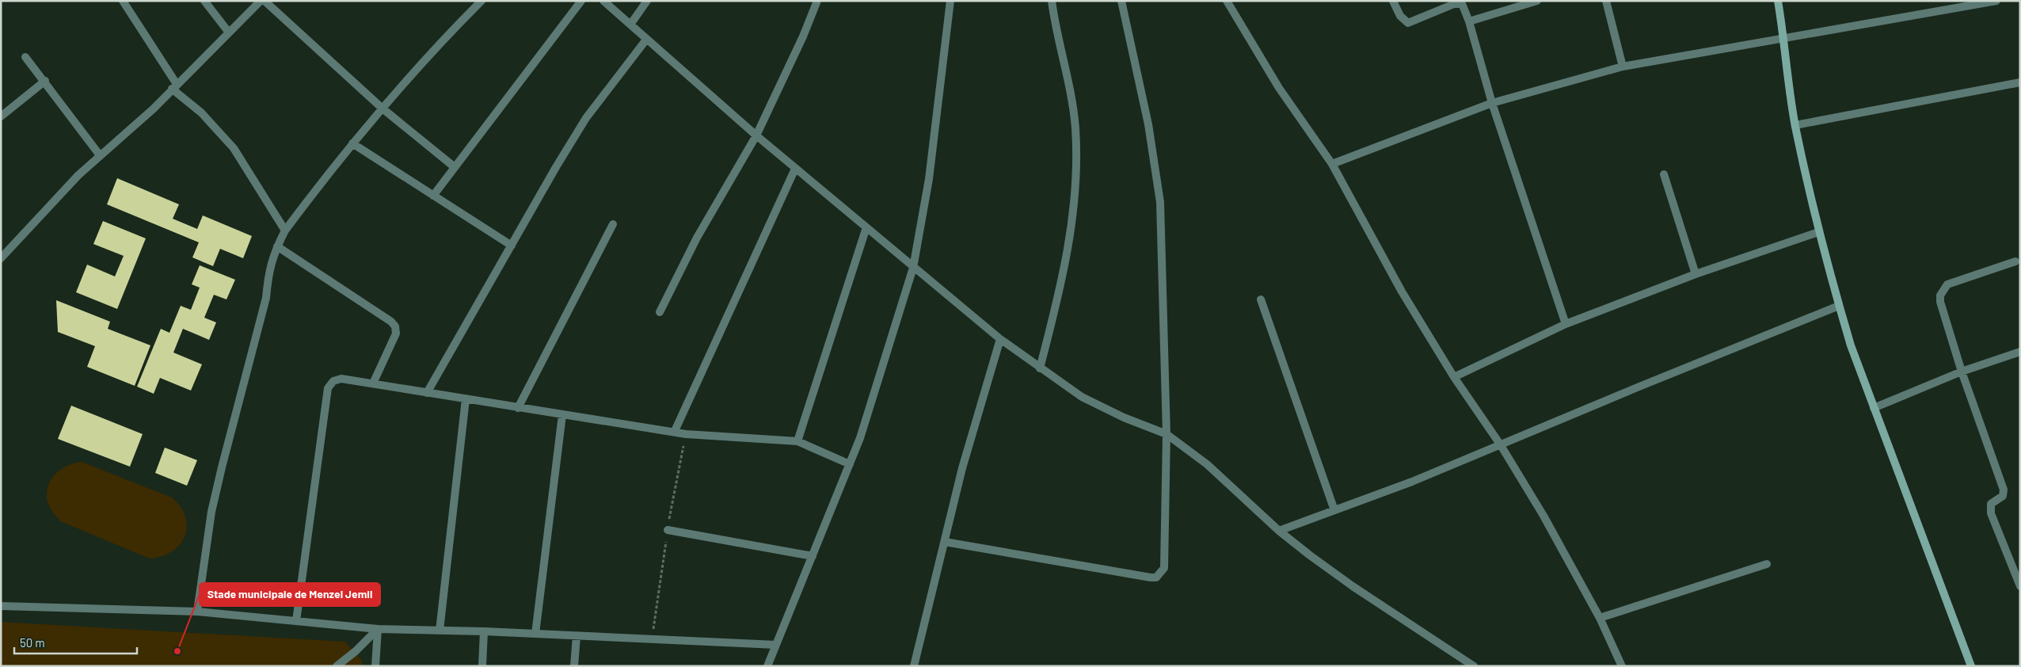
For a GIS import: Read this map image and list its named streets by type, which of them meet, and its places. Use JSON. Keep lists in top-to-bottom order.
{
  "places": ["Stade municipale de Menzel Jemil"],
  "scale_bar": "50 m"
}
